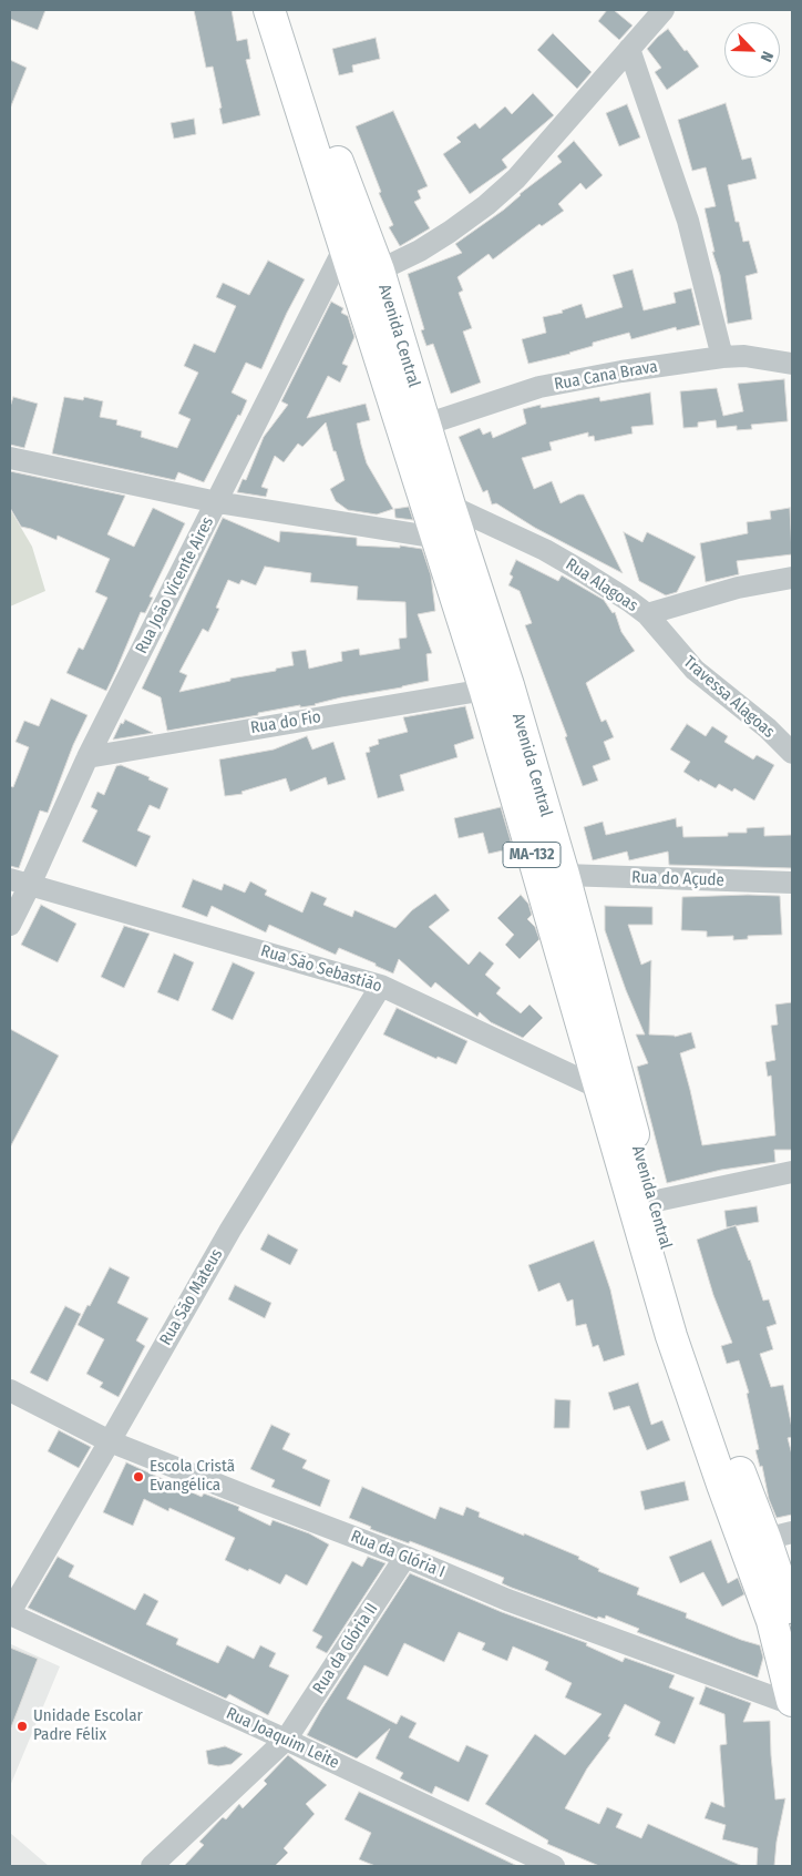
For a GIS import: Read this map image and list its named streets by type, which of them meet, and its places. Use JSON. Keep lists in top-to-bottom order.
{
  "streets": {
    "main road": ["Avenida Central", "MA-132"],
    "street": [
      "Rua Cana Brava",
      "Rua João Vicente Aires",
      "Rua Alagoas",
      "Travessa Alagoas",
      "Rua do Fio",
      "Rua do Açude",
      "Rua São Sebastião",
      "Rua São Mateus",
      "Rua da Glória I",
      "Rua da Glória II",
      "Rua Joaquim Leite"
    ]
  },
  "crossings": [
    ["Avenida Central", "Rua Cana Brava"],
    ["Avenida Central", "Rua Alagoas"],
    ["Avenida Central", "Rua do Fio"],
    ["Avenida Central", "MA-132"],
    ["Avenida Central", "Rua do Açude"],
    ["Rua João Vicente Aires", "Rua do Fio"],
    ["Rua João Vicente Aires", "MA-132"],
    ["Rua João Vicente Aires", "Rua São Sebastião"],
    ["Rua Alagoas", "Travessa Alagoas"],
    ["Rua do Fio", "MA-132"],
    ["MA-132", "Rua São Sebastião"],
    ["MA-132", "Rua da Glória I"],
    ["Rua São Sebastião", "Rua São Mateus"],
    ["Rua São Mateus", "Rua da Glória I"],
    ["Rua São Mateus", "Rua Joaquim Leite"],
    ["Rua da Glória I", "Rua da Glória II"],
    ["Rua da Glória II", "Rua Joaquim Leite"]
  ],
  "places": ["Escola Cristã Evangélica", "Unidade Escolar Padre Félix"],
  "north": "bottom right"
}
